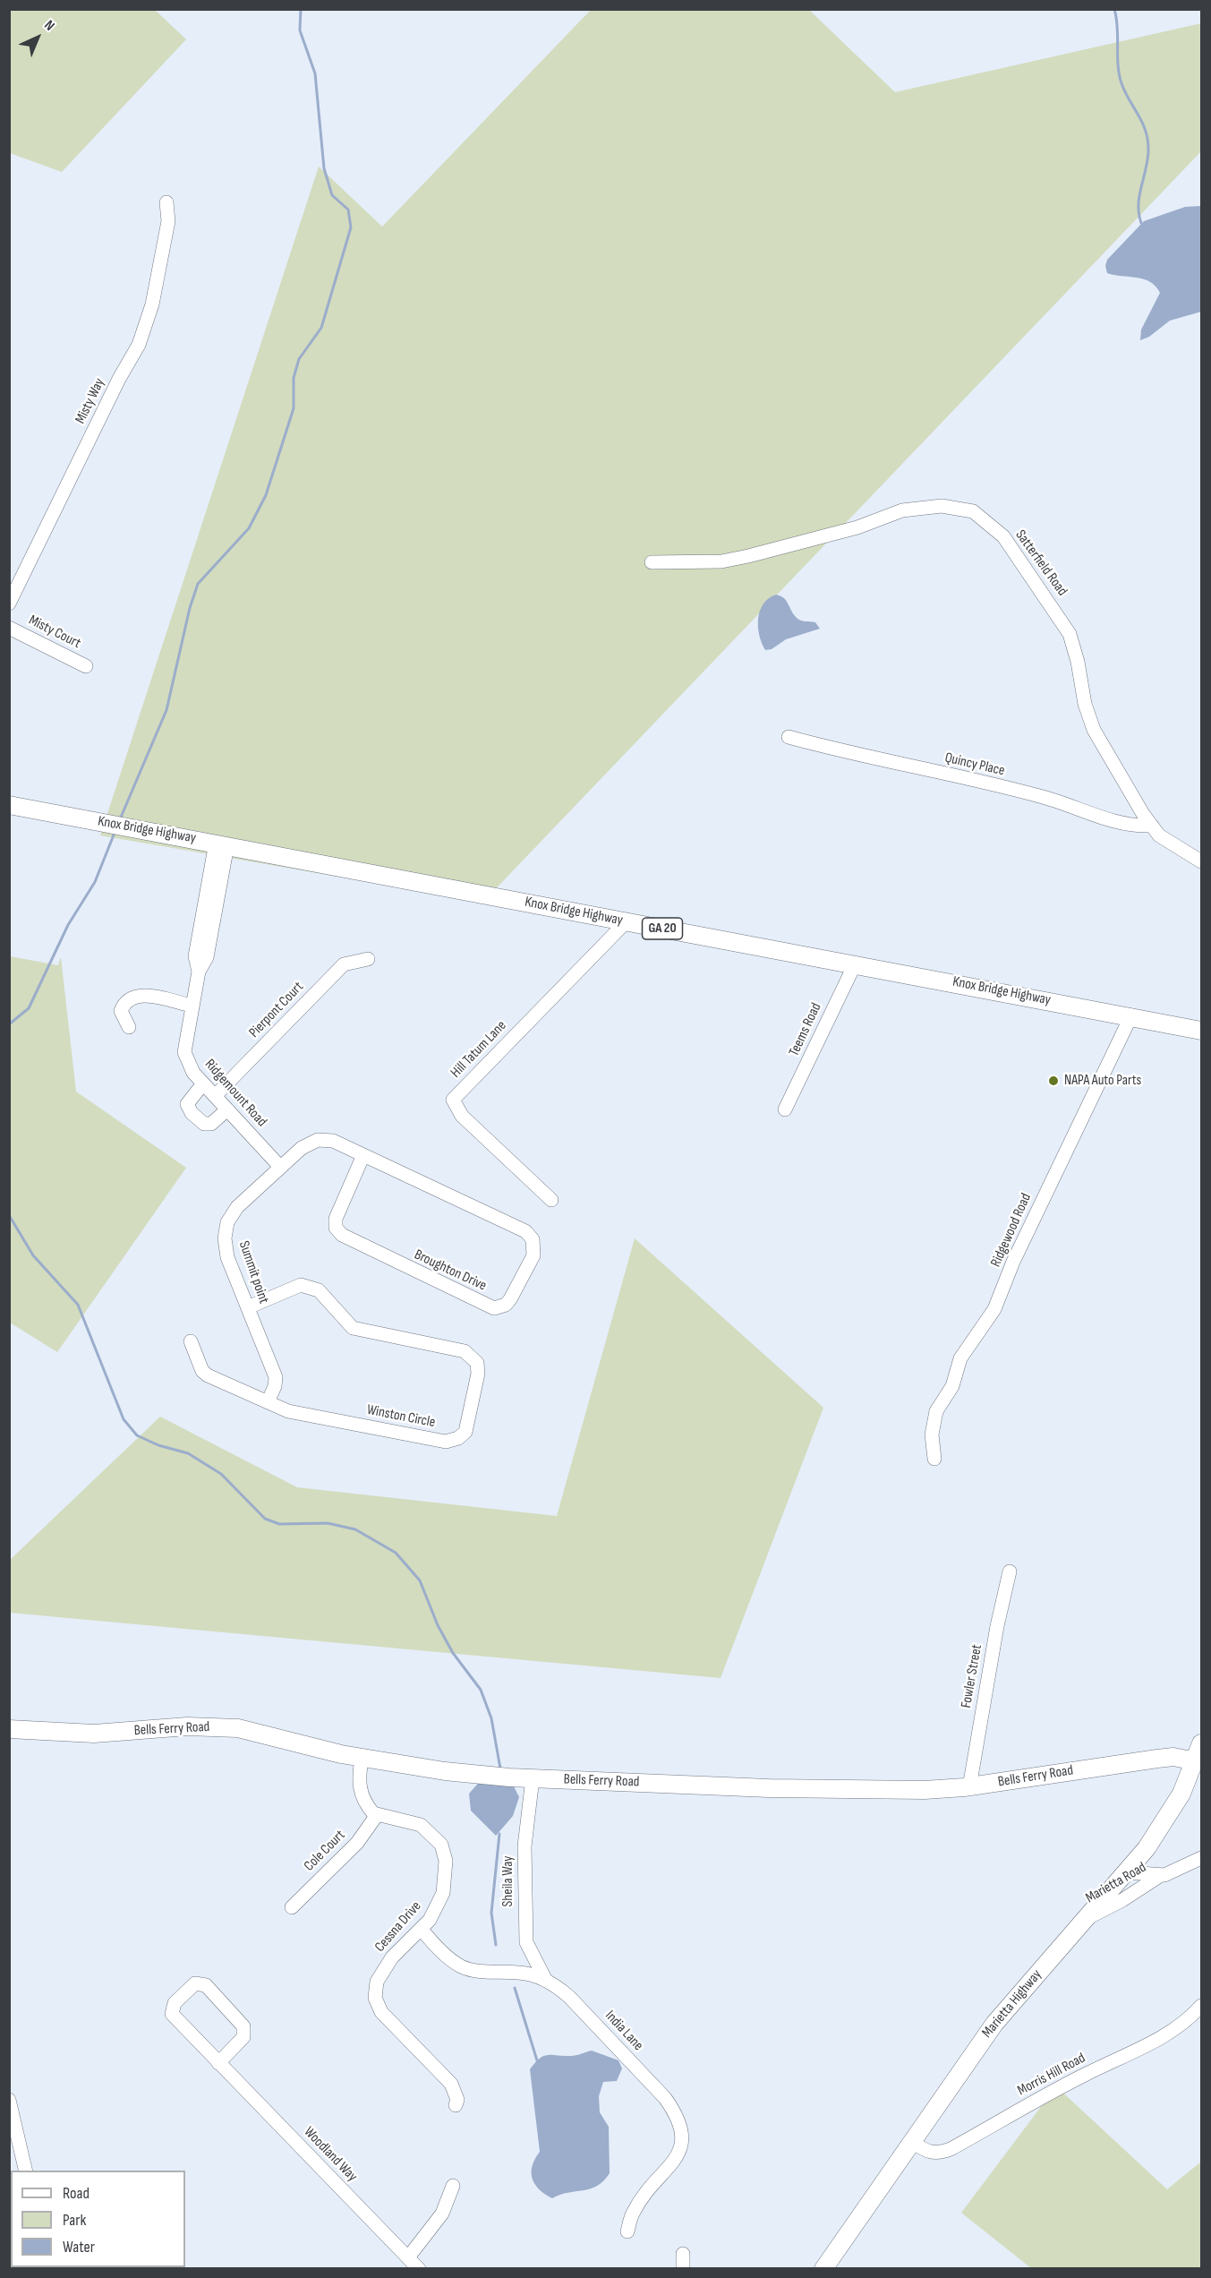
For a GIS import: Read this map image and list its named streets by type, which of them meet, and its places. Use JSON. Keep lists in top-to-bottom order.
{
  "streets": {
    "main road": [
      "Knox Bridge Highway",
      "GA 20",
      "Bells Ferry Road",
      "Marietta Highway"
    ],
    "street": [
      "Misty Way",
      "Satterfield Road",
      "Misty Court",
      "Quincy Place",
      "Pierpont Court",
      "Teems Road",
      "Hill Tatum Lane",
      "Ridgemount Road",
      "Ridgewood Road",
      "Broughton Drive",
      "Summit point",
      "Winston Circle",
      "Fowler Street",
      "Cole Court",
      "Sheila Way",
      "Marietta Road",
      "Cessna Drive",
      "India Lane",
      "Morris Hill Road",
      "Woodland Way"
    ]
  },
  "crossings": [
    ["Satterfield Road", "Quincy Place"],
    ["Knox Bridge Highway", "Teems Road"],
    ["Knox Bridge Highway", "Hill Tatum Lane"],
    ["Knox Bridge Highway", "Ridgemount Road"],
    ["Knox Bridge Highway", "Ridgewood Road"],
    ["Pierpont Court", "Ridgemount Road"],
    ["Ridgemount Road", "Summit point"],
    ["Broughton Drive", "Summit point"],
    ["Summit point", "Winston Circle"],
    ["Fowler Street", "Bells Ferry Road"],
    ["Bells Ferry Road", "Sheila Way"],
    ["Bells Ferry Road", "Marietta Highway"],
    ["Cole Court", "Cessna Drive"],
    ["Sheila Way", "India Lane"],
    ["Marietta Road", "Marietta Highway"],
    ["Cessna Drive", "India Lane"],
    ["Marietta Highway", "Morris Hill Road"]
  ],
  "places": ["NAPA Auto Parts"],
  "legend": ["Road", "Park", "Water"],
  "north": "top right"
}
